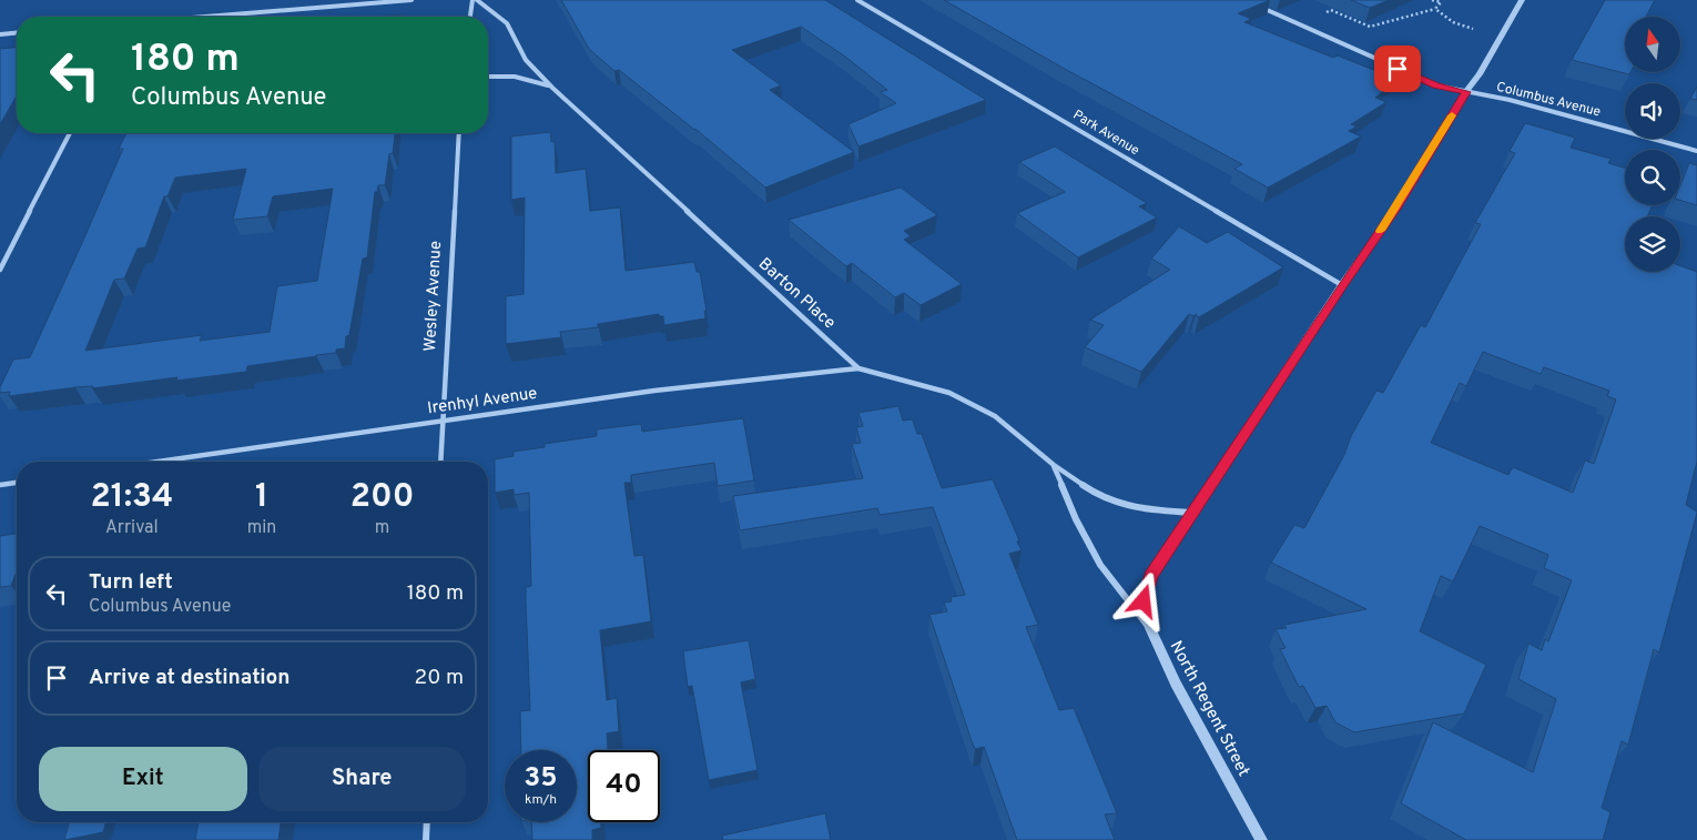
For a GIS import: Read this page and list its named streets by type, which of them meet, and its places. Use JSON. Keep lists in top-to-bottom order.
{
  "streets": {
    "street": [
      "Columbus Avenue",
      "Park Avenue",
      "Barton Place",
      "Wesley Avenue",
      "Irenhyl Avenue",
      "North Regent Street"
    ]
  },
  "crossings": [
    ["Columbus Avenue", "North Regent Street"],
    ["Park Avenue", "North Regent Street"],
    ["Barton Place", "Irenhyl Avenue"],
    ["Barton Place", "North Regent Street"],
    ["Wesley Avenue", "Irenhyl Avenue"]
  ],
  "north": "top",
  "page": {
    "turn": ["180 m", "Columbus Avenue"],
    "eta": [
      "21:34",
      "Arrival",
      "1",
      "min",
      "200",
      "m"
    ],
    "list": [
      {
        "name": "Turn left",
        "note": "Columbus Avenue",
        "value": "180 m"
      },
      {
        "name": "Arrive at destination",
        "value": "20 m"
      }
    ],
    "buttons": ["Exit", "Share"],
    "speed": "35 km/h",
    "limit": "40"
  }
}
